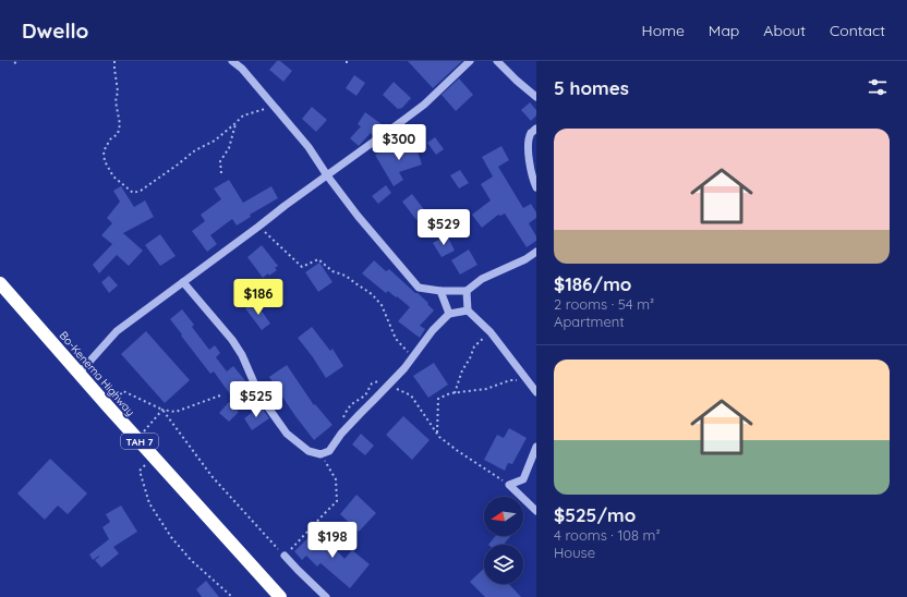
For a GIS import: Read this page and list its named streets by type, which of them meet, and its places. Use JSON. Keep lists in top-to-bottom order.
{
  "streets": {
    "highway": ["Bo-Kenema Highway", "TAH 7"]
  },
  "north": "left",
  "page": {
    "header": "Dwello",
    "nav": [
      "Home",
      "Map",
      "About",
      "Contact"
    ],
    "heading": "5 homes",
    "list": [
      {
        "name": "$186/mo",
        "note": "2 rooms · 54 m² · Apartment"
      },
      {
        "name": "$525/mo",
        "note": "4 rooms · 108 m² · House"
      }
    ],
    "price": [
      "$300",
      "$529",
      "$186",
      "$525",
      "$198"
    ]
  }
}
